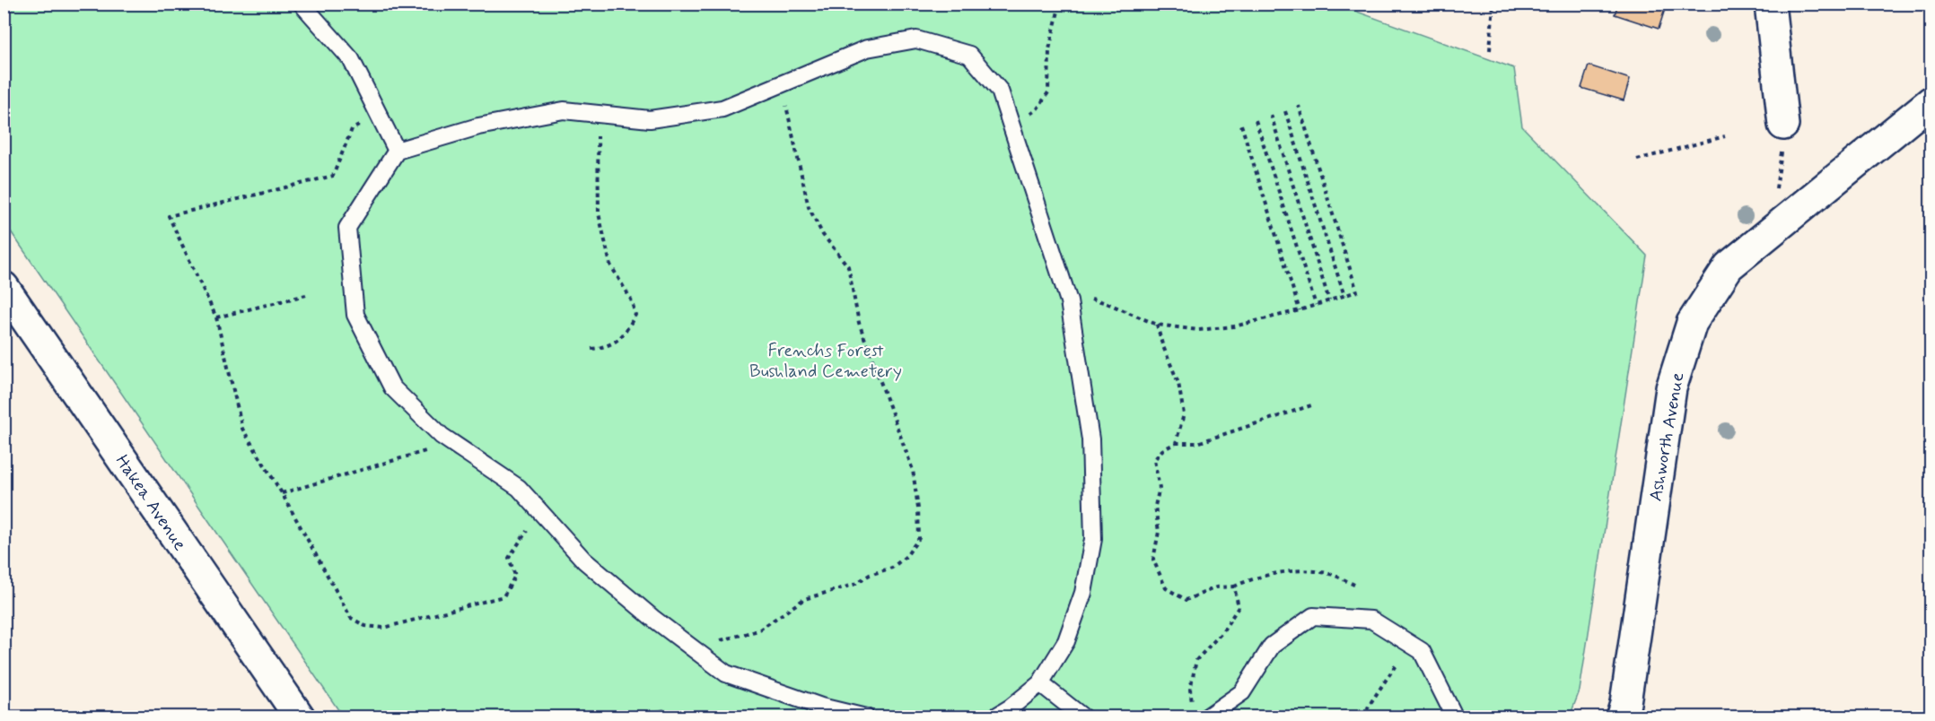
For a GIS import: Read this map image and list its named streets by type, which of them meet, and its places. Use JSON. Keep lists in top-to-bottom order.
{
  "streets": {
    "street": ["Ashworth Avenue", "Hakea Avenue"]
  },
  "parks": ["Frenchs Forest Bushland Cemetery"]
}
